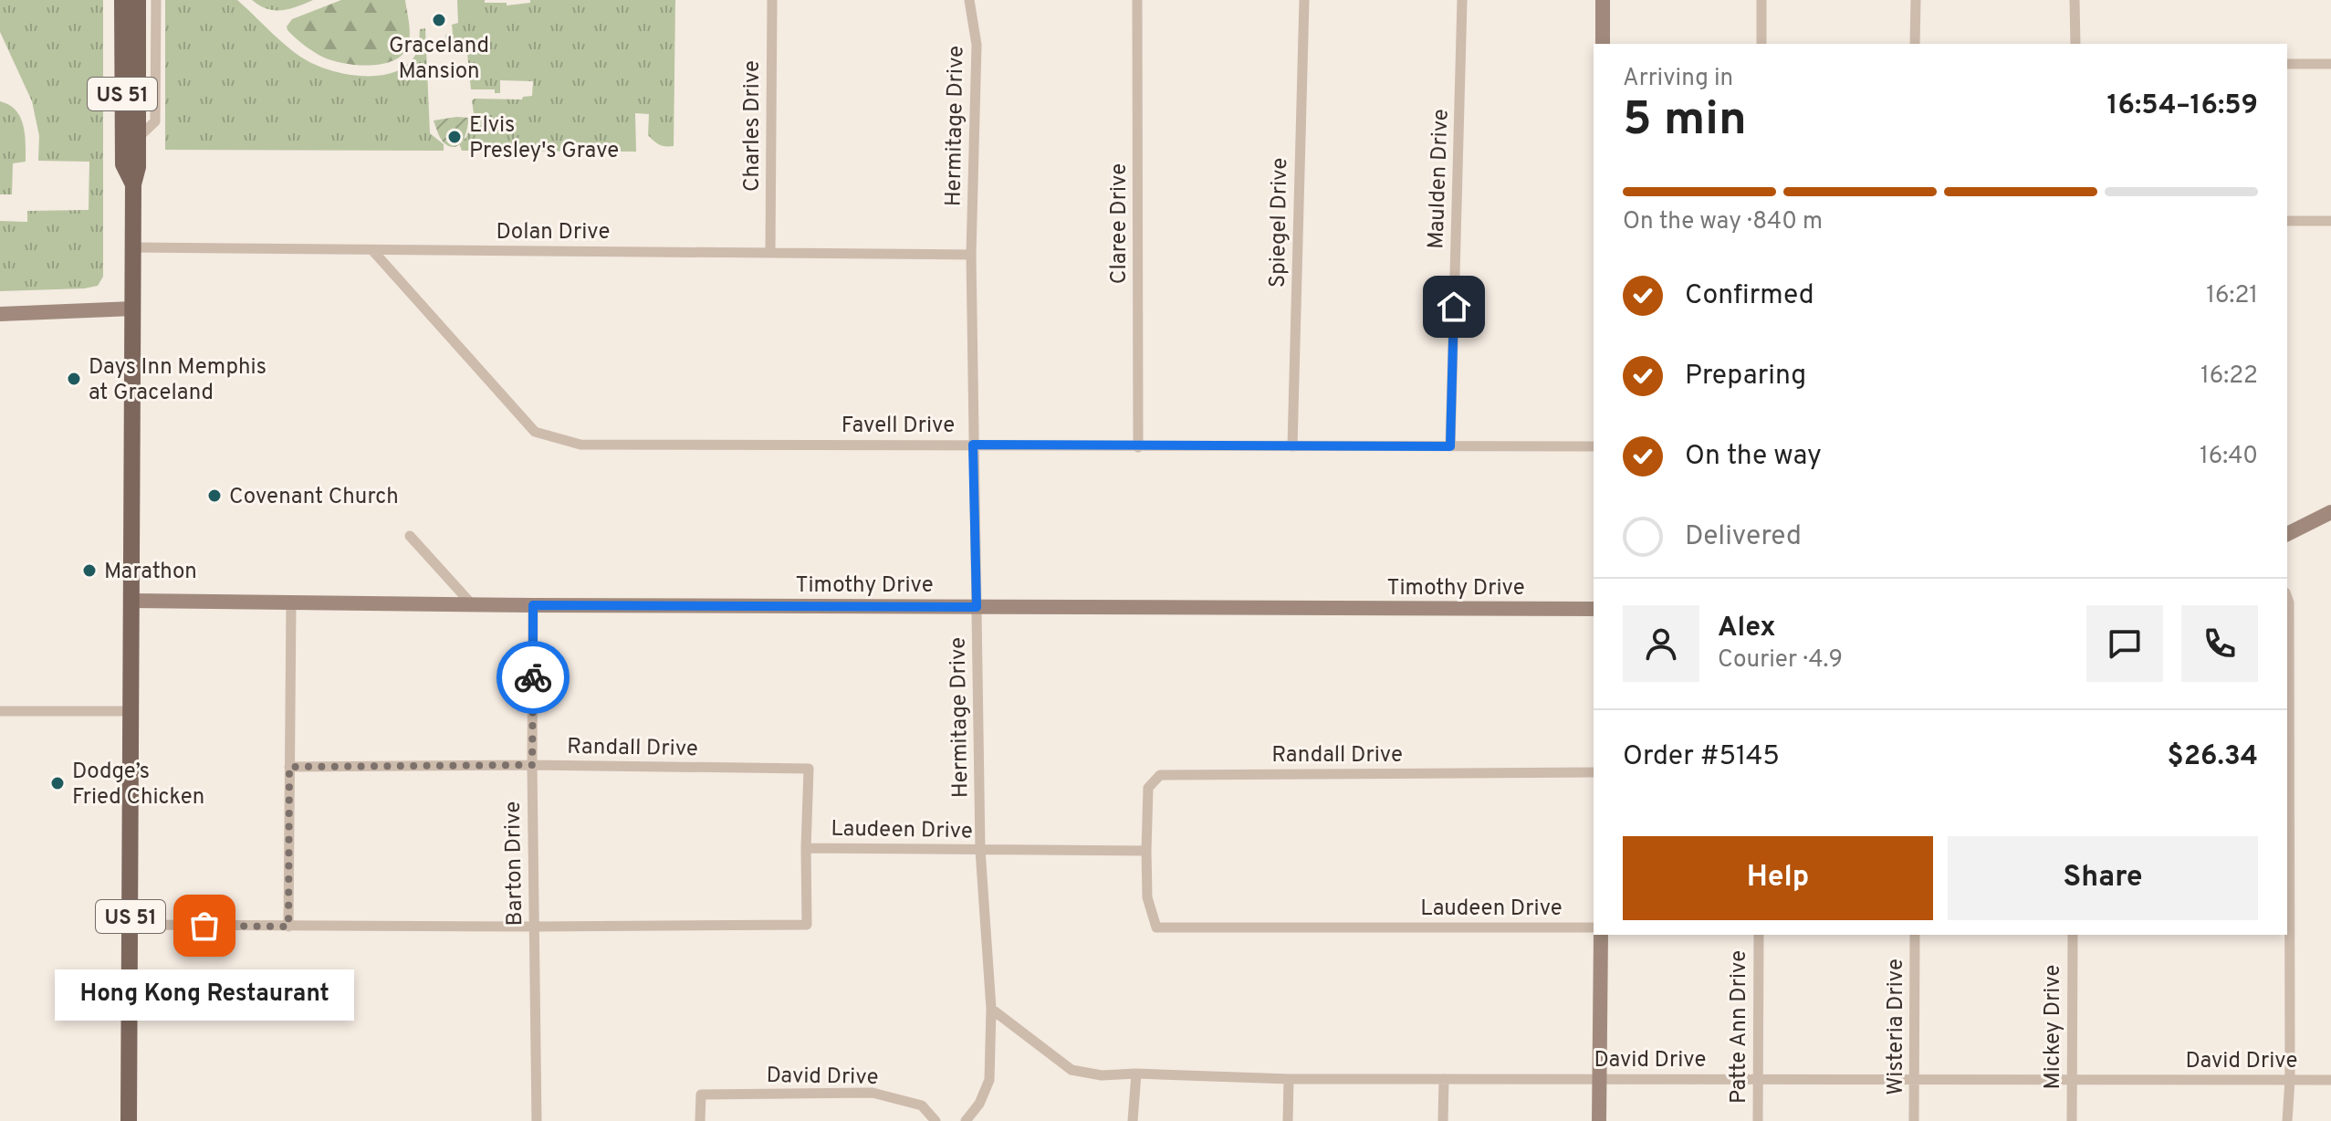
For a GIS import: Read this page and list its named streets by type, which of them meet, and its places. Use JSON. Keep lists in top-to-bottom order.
{
  "streets": {
    "main road": ["US 51"],
    "street": [
      "Charles Drive",
      "Hermitage Drive",
      "Maulden Drive",
      "Spiegel Drive",
      "Claree Drive",
      "Dolan Drive",
      "Favell Drive",
      "Timothy Drive",
      "Randall Drive",
      "Laudeen Drive",
      "Barton Drive",
      "Patte Ann Drive",
      "Wisteria Drive",
      "Mickey Drive",
      "David Drive"
    ]
  },
  "crossings": [
    ["US 51", "Dolan Drive"],
    ["US 51", "Timothy Drive"],
    ["US 51", "Laudeen Drive"],
    ["Charles Drive", "Dolan Drive"],
    ["Hermitage Drive", "Dolan Drive"],
    ["Hermitage Drive", "Favell Drive"],
    ["Hermitage Drive", "Timothy Drive"],
    ["Hermitage Drive", "Laudeen Drive"],
    ["Hermitage Drive", "David Drive"],
    ["Maulden Drive", "Favell Drive"],
    ["Spiegel Drive", "Favell Drive"],
    ["Claree Drive", "Favell Drive"],
    ["Dolan Drive", "Favell Drive"],
    ["Timothy Drive", "Barton Drive"],
    ["Randall Drive", "Laudeen Drive"],
    ["Randall Drive", "Barton Drive"],
    ["Laudeen Drive", "Barton Drive"],
    ["Patte Ann Drive", "David Drive"],
    ["Wisteria Drive", "David Drive"],
    ["Mickey Drive", "David Drive"]
  ],
  "places": [
    "Graceland Mansion",
    "Elvis Presley's Grave",
    "Days Inn Memphis at Graceland",
    "Covenant Church",
    "Marathon",
    "Dodge’s Fried Chicken",
    "Hong Kong Restaurant"
  ],
  "page": {
    "heading": ["5 min", "Arriving in", "16:54–16:59"],
    "panel": [
      "Alex",
      "Courier · 4.9",
      "Order #5145",
      "$26.34"
    ],
    "bar": "On the way · 840 m",
    "list": [
      ["Confirmed", "16:21"],
      ["Preparing", "16:22"],
      ["On the way", "16:40"],
      "Delivered"
    ],
    "buttons": ["Help", "Share"],
    "bubble": "Hong Kong Restaurant"
  }
}
